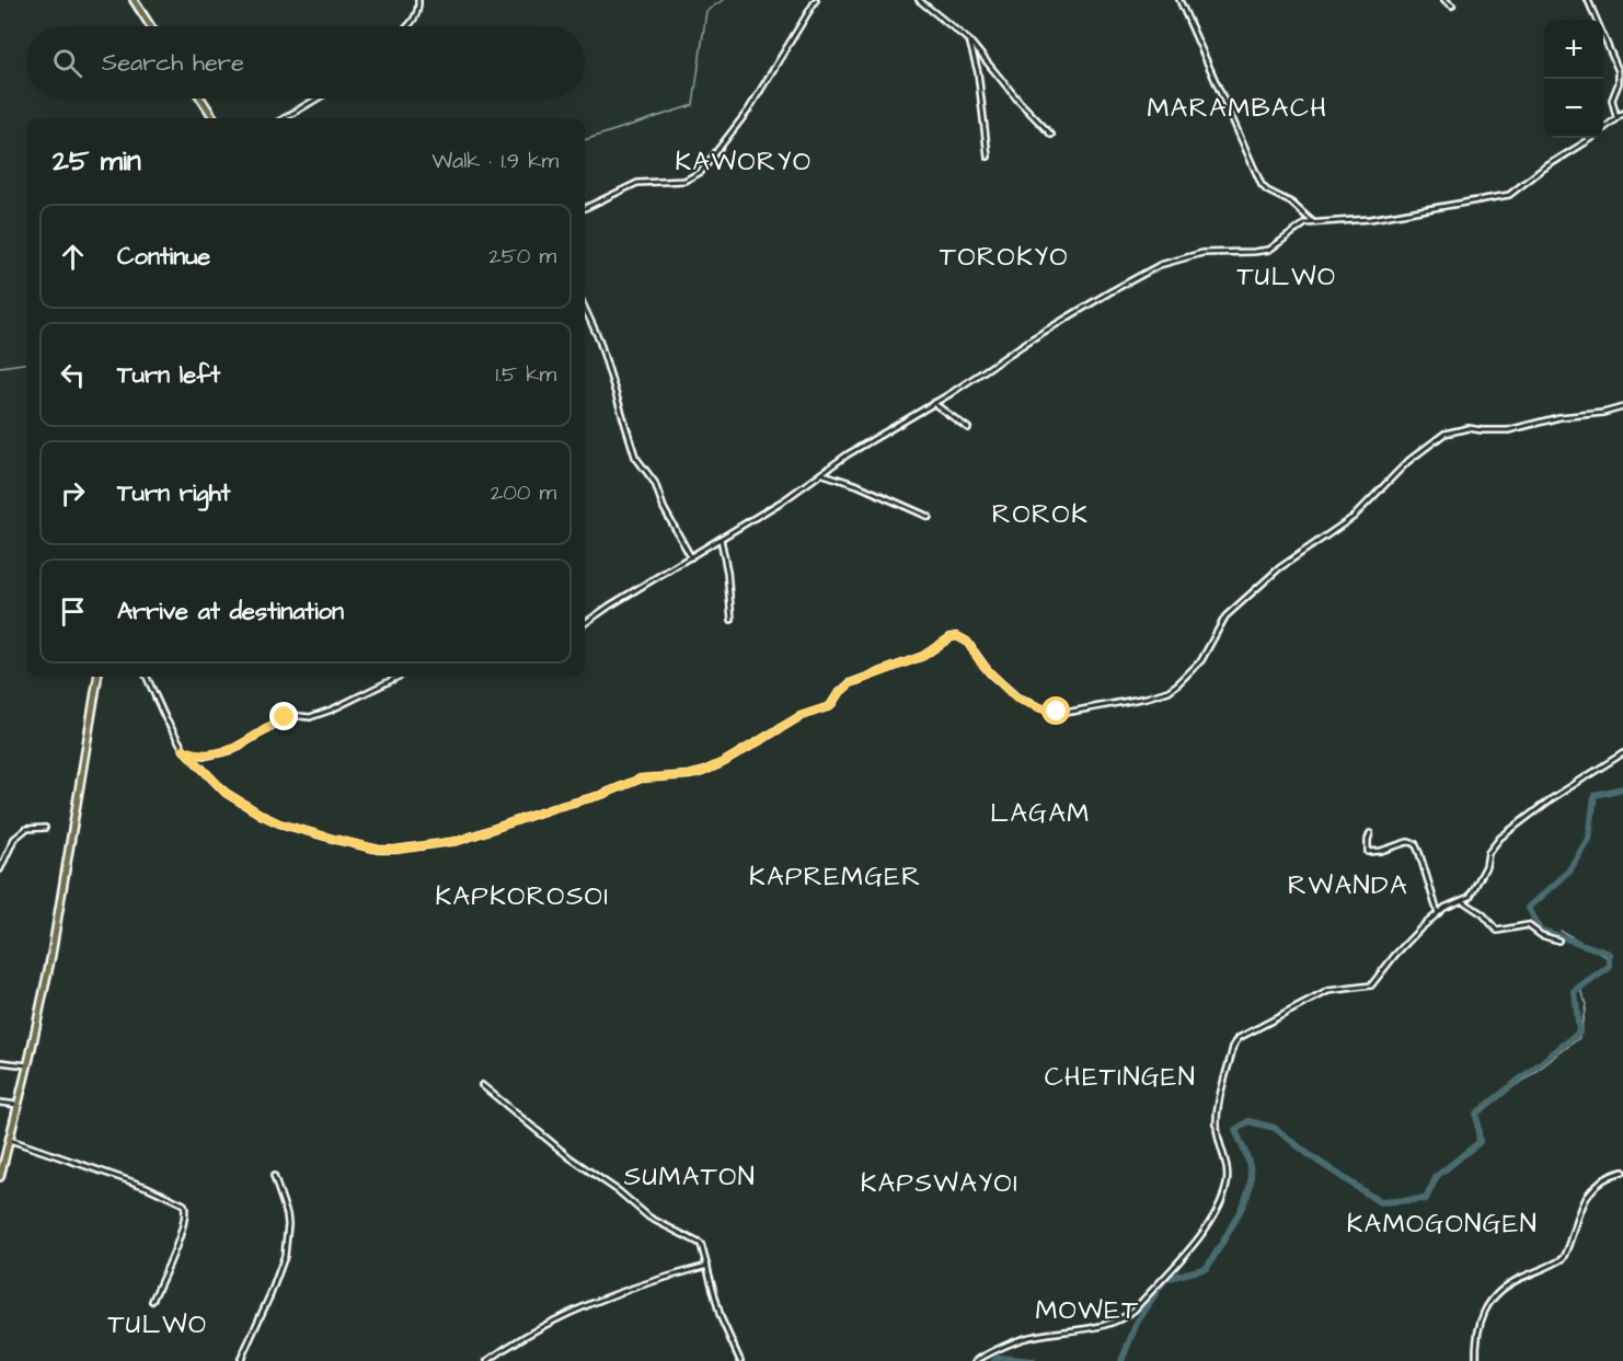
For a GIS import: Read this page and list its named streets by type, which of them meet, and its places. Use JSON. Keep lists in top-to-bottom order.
{
  "districts": [
    "MARAMBACH",
    "KAWORYO",
    "TOROKYO",
    "TULWO",
    "ROROK",
    "LAGAM",
    "KAPREMGER",
    "RWANDA",
    "KAPKOROSOI",
    "CHETINGEN",
    "SUMATON",
    "KAPSWAYOI",
    "KAMOGONGEN",
    "MOWET",
    "TULWO"
  ],
  "page": {
    "map_buttons": ["+", "−"],
    "search": "Search here",
    "heading": ["25 min", "Walk · 1.9 km"],
    "list": [
      ["Continue", "250 m"],
      ["Turn left", "1.5 km"],
      ["Turn right", "200 m"],
      "Arrive at destination"
    ]
  }
}
